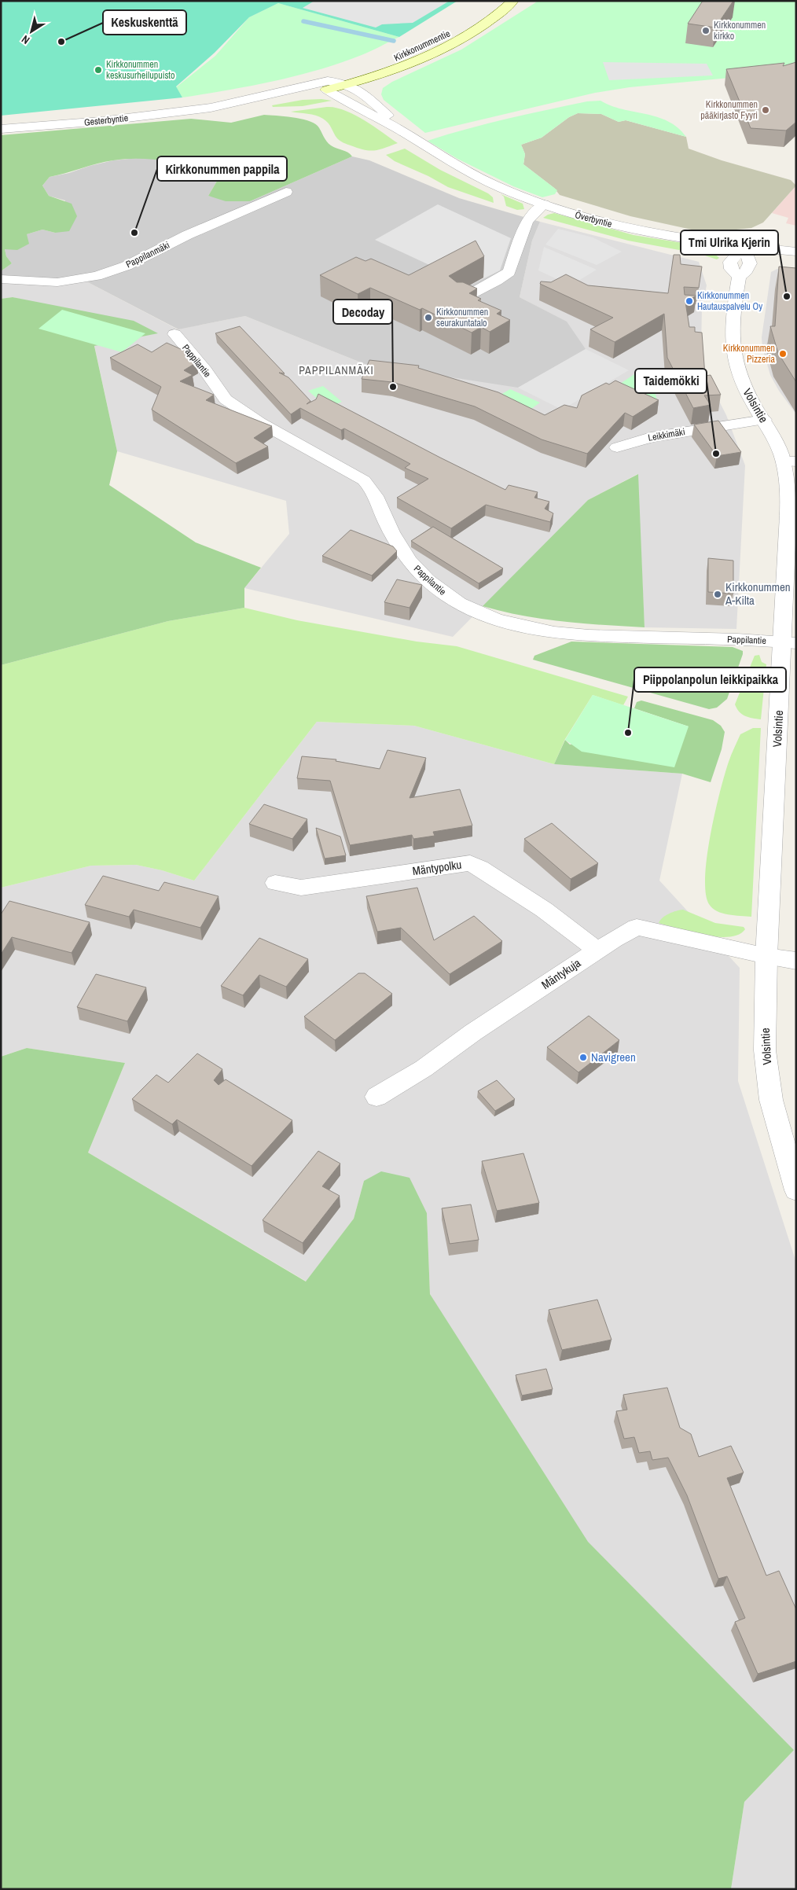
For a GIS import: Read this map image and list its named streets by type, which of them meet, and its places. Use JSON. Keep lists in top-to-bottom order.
{
  "streets": {
    "main road": ["Kirkkonummentie", "Gesterbyntie"],
    "street": [
      "Överbyntie",
      "Pappilanmäki",
      "Pappilantie",
      "Volsintie",
      "Leikkimäki",
      "Mäntypolku",
      "Mäntykuja"
    ]
  },
  "crossings": [
    ["Kirkkonummentie", "Gesterbyntie"],
    ["Kirkkonummentie", "Överbyntie"],
    ["Gesterbyntie", "Överbyntie"],
    ["Överbyntie", "Volsintie"],
    ["Pappilantie", "Volsintie"],
    ["Volsintie", "Leikkimäki"],
    ["Volsintie", "Mäntykuja"],
    ["Mäntypolku", "Mäntykuja"]
  ],
  "districts": ["PAPPILANMÄKI"],
  "places": [
    "Kirkkonummen kirkko",
    "Keskuskenttä",
    "Kirkkonummen keskusurheilupuisto",
    "Kirkkonummen pääkirjasto Fyyri",
    "Kirkkonummen pappila",
    "Tmi Ulrika Kjerin",
    "Kirkkonummen Hautauspalvelu Oy",
    "Kirkkonummen seurakuntatalo",
    "Kirkkonummen Pizzeria",
    "Decoday",
    "Taidemökki",
    "Kirkkonummen A-Kilta",
    "Piippolanpolun leikkipaikka",
    "Navigreen"
  ],
  "north": "bottom left"
}
